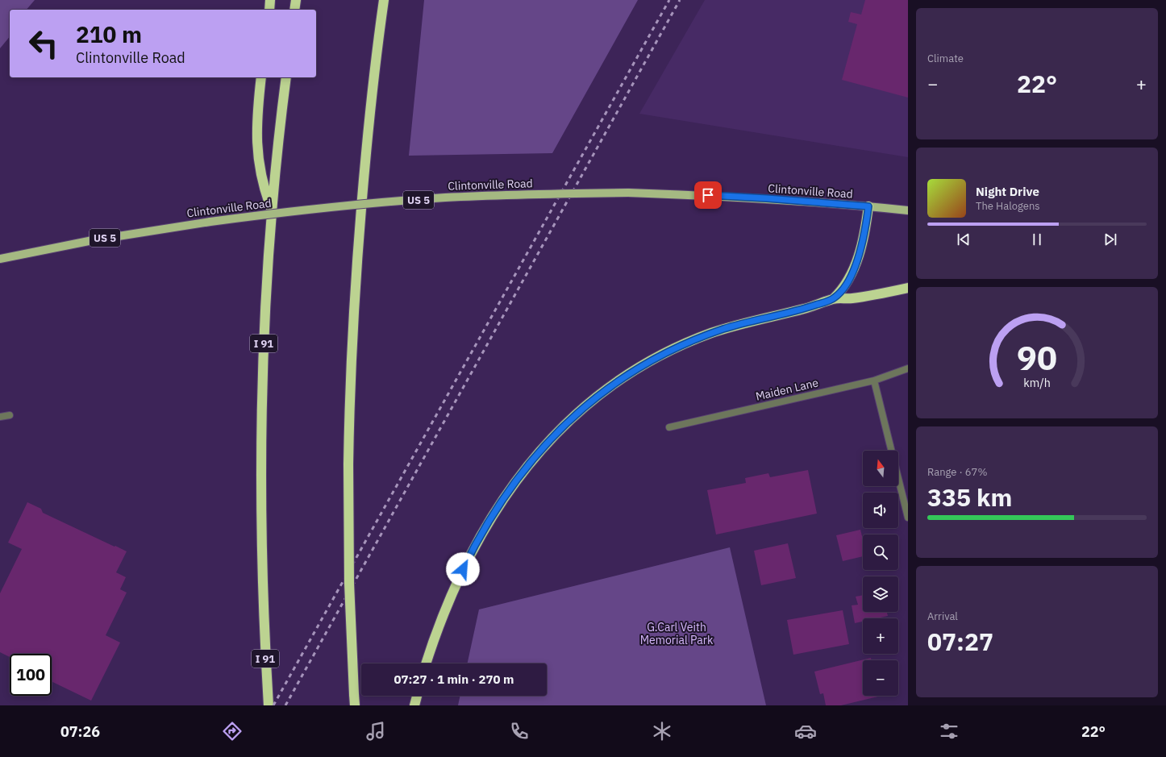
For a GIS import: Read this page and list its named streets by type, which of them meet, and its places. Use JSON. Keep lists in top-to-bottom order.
{
  "streets": {
    "highway": ["I 91"],
    "main road": ["Clintonville Road", "US 5"],
    "street": ["Maiden Lane"]
  },
  "parks": ["G.Carl Veith Memorial Park"],
  "north": "top",
  "page": {
    "tile": [
      "Climate",
      ["Range · 67%", "335 km"],
      ["Arrival", "07:27"]
    ],
    "turn": ["210 m", "Clintonville Road"],
    "heat": ["−", "22°", "+"],
    "song": ["Night Drive", "The Halogens"],
    "map_buttons": ["+", "−"],
    "limit": "100",
    "trip": "07:27 · 1 min · 270 m",
    "tabs": ["07:26", "22°"],
    "gauge": ["90", "km/h"]
  }
}
